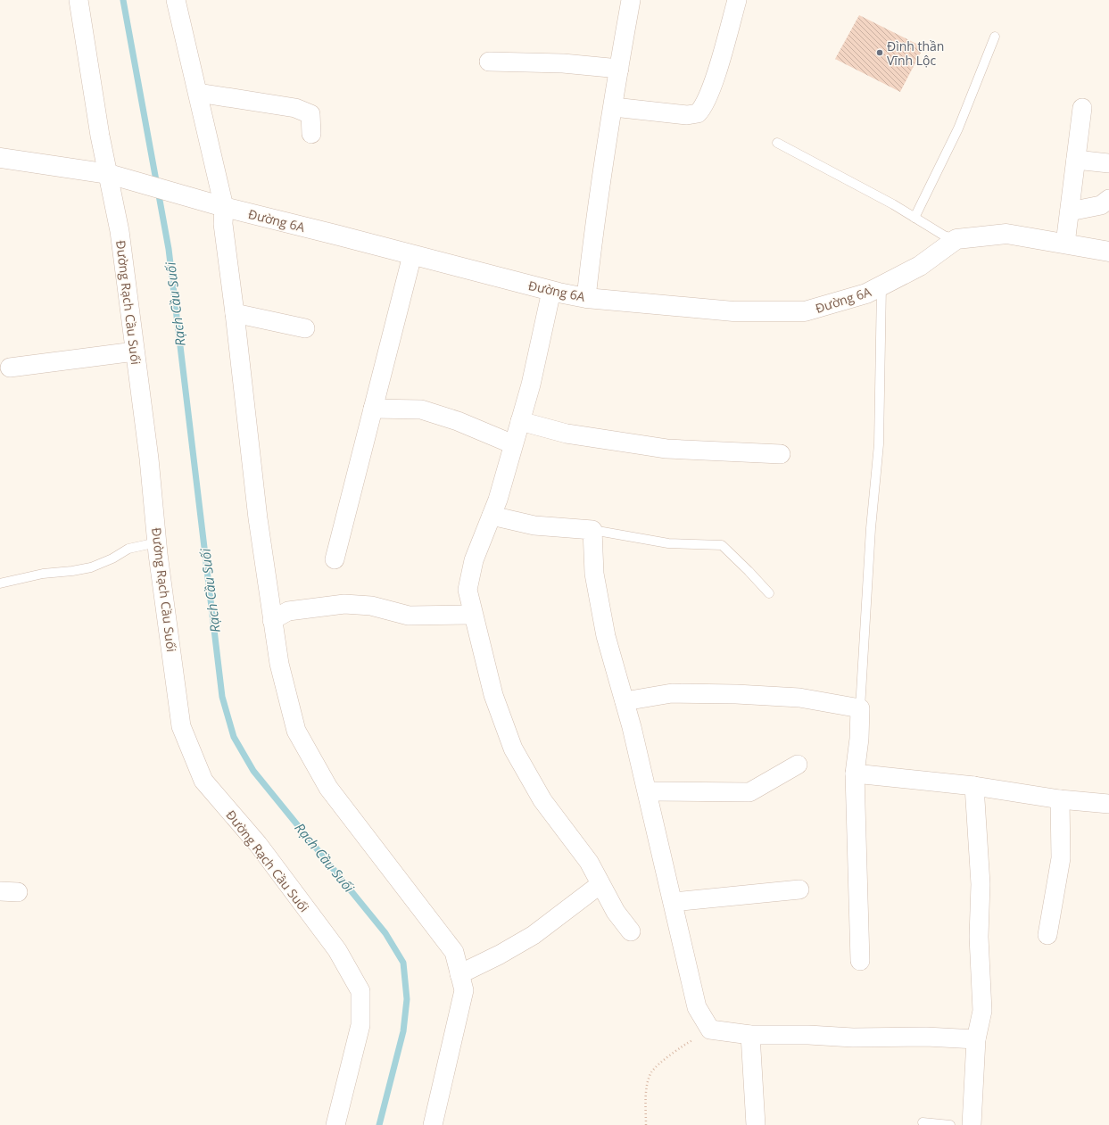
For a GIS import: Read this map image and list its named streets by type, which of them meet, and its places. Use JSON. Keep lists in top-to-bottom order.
{
  "streets": {
    "street": ["Đường 6A", "Đường Rạch Cầu Suối"]
  },
  "crossings": [
    ["Đường 6A", "Đường Rạch Cầu Suối"]
  ],
  "water": ["Rạch Cầu Suối"],
  "places": ["Đình thần Vĩnh Lộc"]
}
